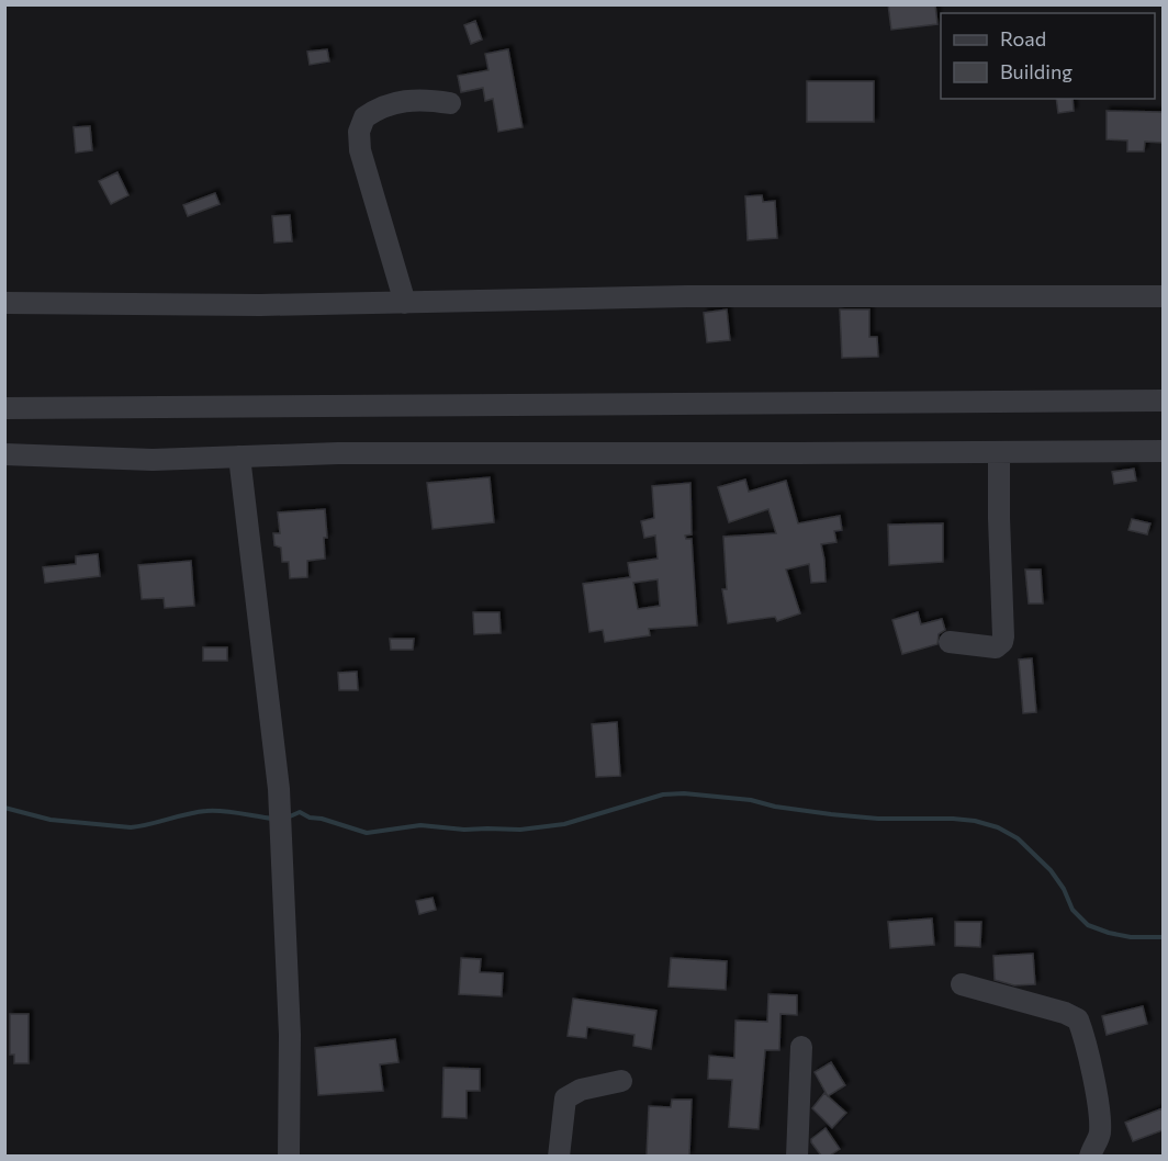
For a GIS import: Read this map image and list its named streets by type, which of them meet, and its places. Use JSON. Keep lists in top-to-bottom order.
{
  "legend": ["Road", "Building"]
}
